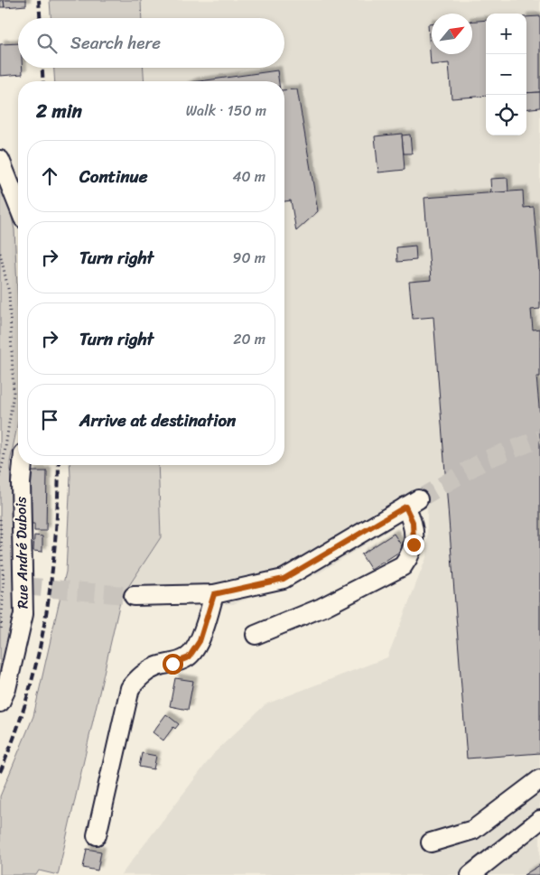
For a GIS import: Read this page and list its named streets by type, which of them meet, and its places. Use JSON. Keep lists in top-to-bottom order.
{
  "streets": {
    "street": ["Rue André Dubois"]
  },
  "north": "top right",
  "page": {
    "map_buttons": ["+", "−"],
    "search": "Search here",
    "heading": ["2 min", "Walk · 150 m"],
    "list": [
      ["Continue", "40 m"],
      ["Turn right", "90 m"],
      ["Turn right", "20 m"],
      "Arrive at destination"
    ]
  }
}
